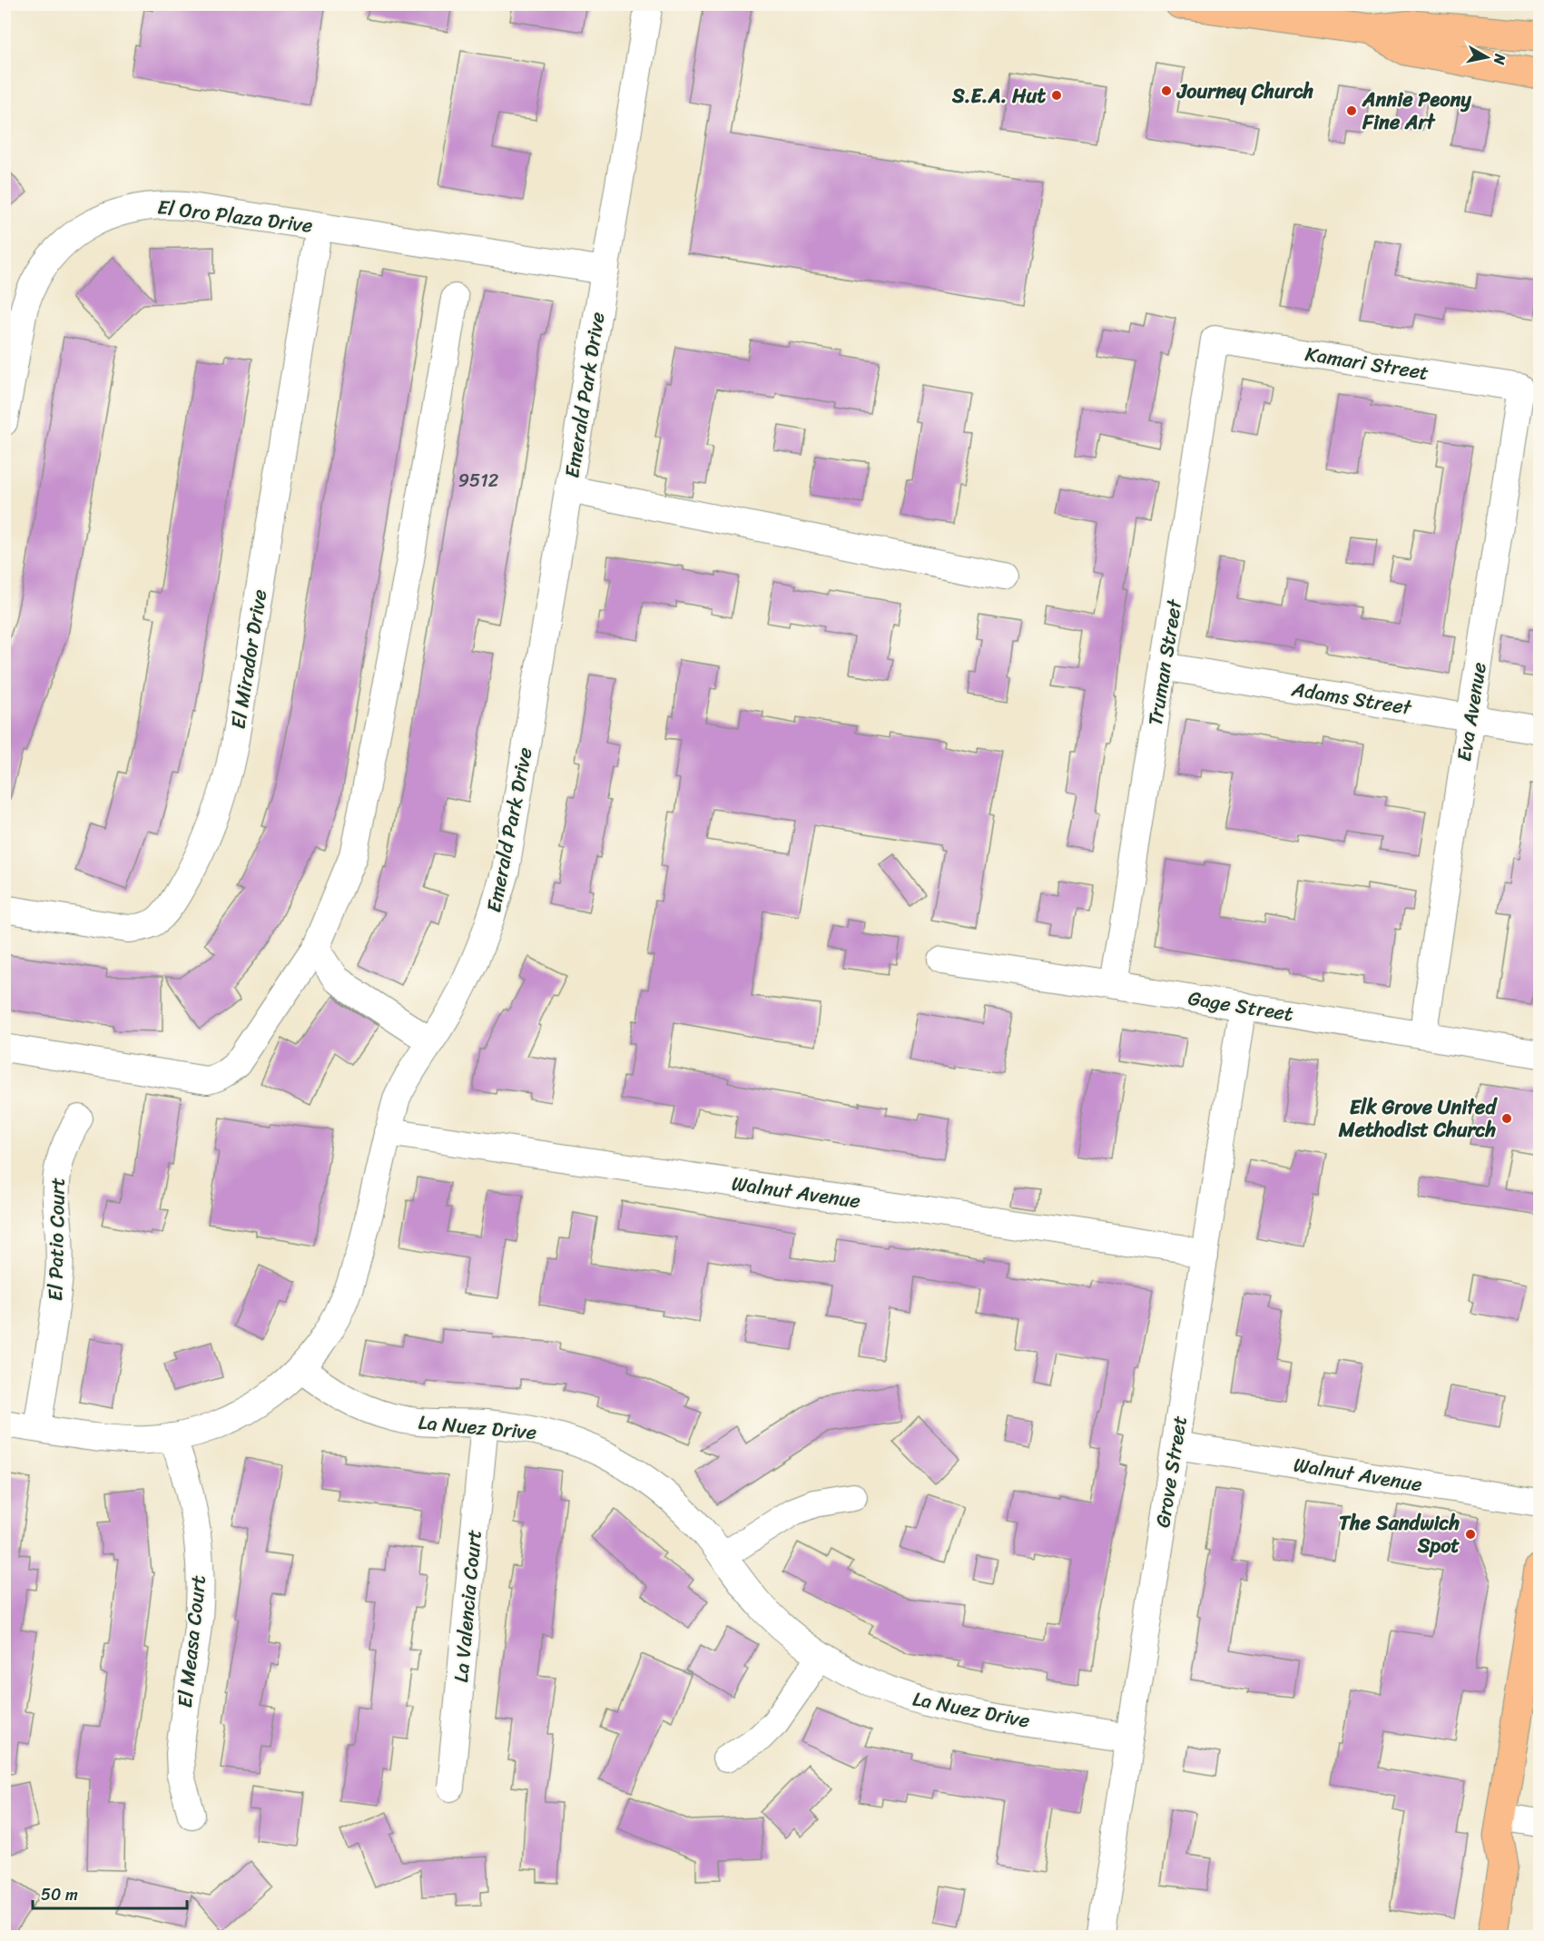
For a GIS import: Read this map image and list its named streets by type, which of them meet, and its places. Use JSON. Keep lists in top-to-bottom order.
{
  "streets": {
    "street": [
      "El Oro Plaza Drive",
      "Kamari Street",
      "Emerald Park Drive",
      "El Mirador Drive",
      "Truman Street",
      "Adams Street",
      "Eva Avenue",
      "Gage Street",
      "Walnut Avenue",
      "El Patio Court",
      "La Nuez Drive",
      "Grove Street",
      "La Valencia Court",
      "El Measa Court"
    ]
  },
  "crossings": [
    ["El Oro Plaza Drive", "Emerald Park Drive"],
    ["El Oro Plaza Drive", "El Mirador Drive"],
    ["Kamari Street", "Truman Street"],
    ["Kamari Street", "Eva Avenue"],
    ["Emerald Park Drive", "Walnut Avenue"],
    ["Emerald Park Drive", "El Patio Court"],
    ["Emerald Park Drive", "La Nuez Drive"],
    ["Emerald Park Drive", "El Measa Court"],
    ["Truman Street", "Adams Street"],
    ["Truman Street", "Gage Street"],
    ["Adams Street", "Eva Avenue"],
    ["Eva Avenue", "Gage Street"],
    ["Gage Street", "Grove Street"],
    ["Walnut Avenue", "Grove Street"],
    ["La Nuez Drive", "Grove Street"],
    ["La Nuez Drive", "La Valencia Court"]
  ],
  "places": [
    "Journey Church",
    "S.E.A. Hut",
    "Annie Peony Fine Art",
    "Elk Grove United Methodist Church",
    "The Sandwich Spot"
  ],
  "house_numbers": ["9512"],
  "scale_bar": "50 m",
  "north": "right"
}
